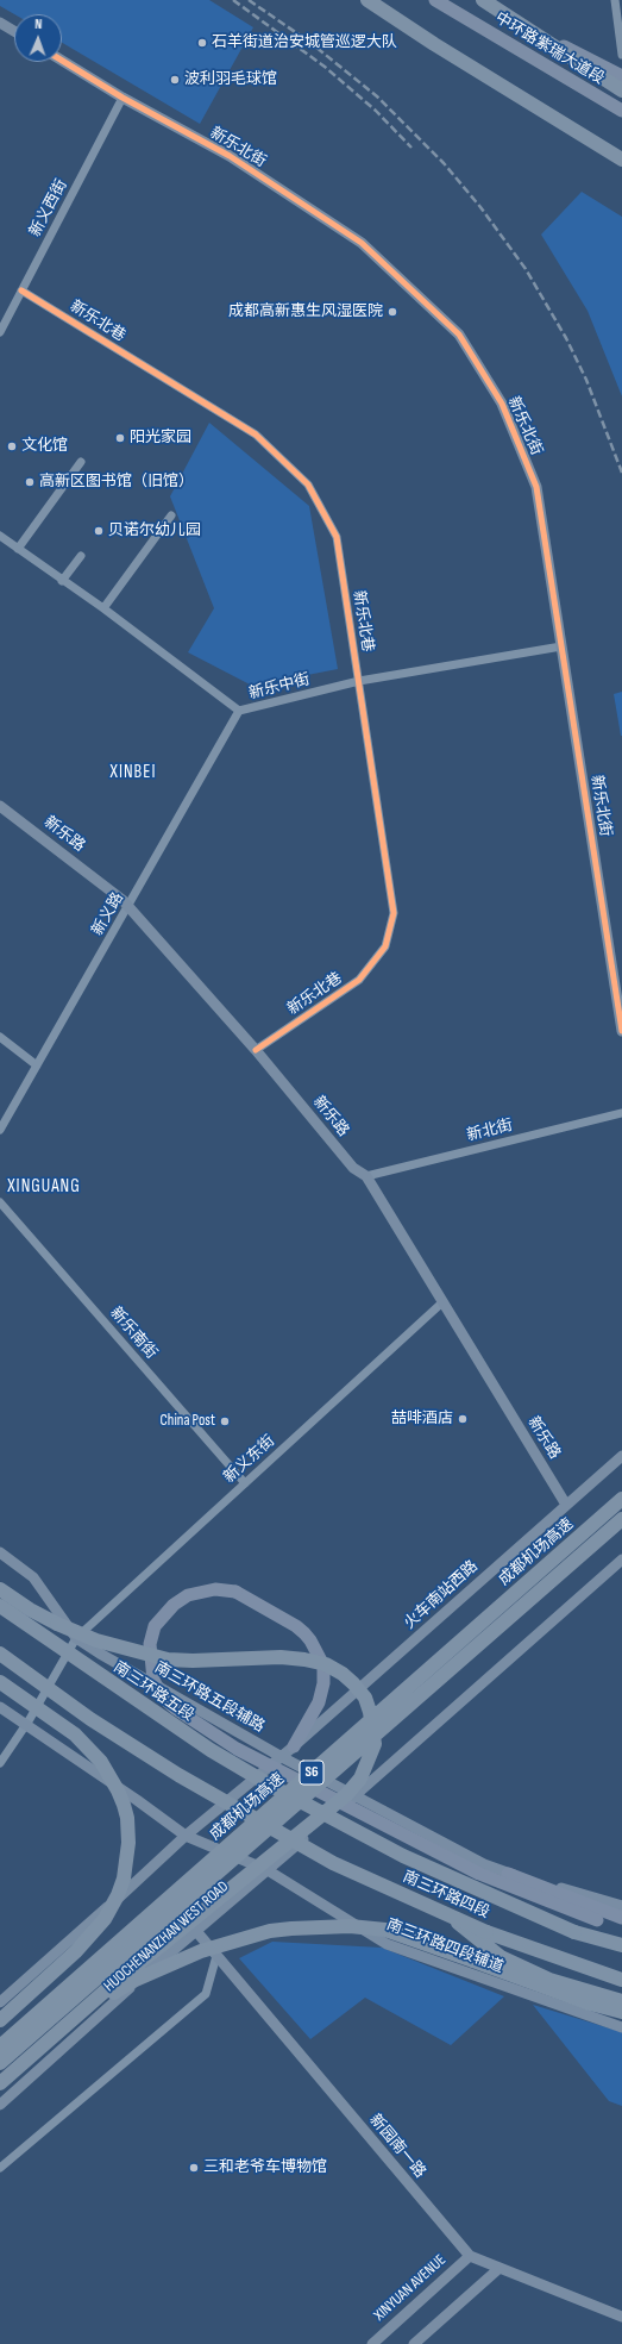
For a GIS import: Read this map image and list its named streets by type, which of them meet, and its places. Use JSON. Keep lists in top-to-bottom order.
{
  "streets": {
    "highway": [
      "成都机场高速",
      "南三环路五段",
      "S6",
      "南三环路四段"
    ],
    "main road": [
      "中环路紫瑞大道段",
      "新乐北街",
      "新乐路",
      "火车南站西路",
      "南三环路五段辅路",
      "HUOCHENANZHAN WEST ROAD",
      "南三环路四段辅道",
      "新园南一路",
      "XINYUAN AVENUE"
    ],
    "street": [
      "新义西街",
      "新乐北巷",
      "新乐中街",
      "新义路",
      "新北街",
      "新乐南街",
      "新义东街"
    ]
  },
  "crossings": [
    ["新乐北街", "新义西街"],
    ["新乐北街", "新乐中街"],
    ["新义西街", "新乐北巷"],
    ["新乐北巷", "新乐中街"],
    ["新乐北巷", "新乐路"],
    ["新乐中街", "新义路"],
    ["新乐路", "新义路"],
    ["新乐路", "新北街"],
    ["新乐路", "新义东街"],
    ["新乐路", "火车南站西路"],
    ["新乐南街", "新义东街"],
    ["新义东街", "南三环路五段辅路"],
    ["火车南站西路", "南三环路五段辅路"],
    ["南三环路五段", "南三环路四段"],
    ["南三环路五段辅路", "HUOCHENANZHAN WEST ROAD"],
    ["HUOCHENANZHAN WEST ROAD", "南三环路四段辅道"],
    ["HUOCHENANZHAN WEST ROAD", "新园南一路"],
    ["新园南一路", "XINYUAN AVENUE"]
  ],
  "districts": ["XINBEI", "XINGUANG"],
  "places": [
    "石羊街道治安城管巡逻大队",
    "波利羽毛球馆",
    "成都高新惠生风湿医院",
    "阳光家园",
    "文化馆",
    "高新区图书馆（旧馆）",
    "贝诺尔幼儿园",
    "喆啡酒店",
    "China Post",
    "三和老爷车博物馆"
  ],
  "north": "top"
}
